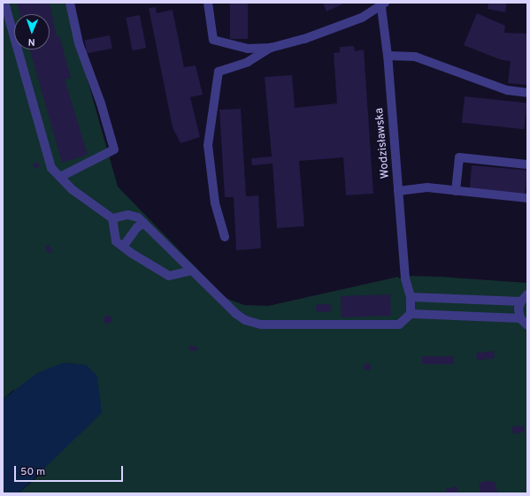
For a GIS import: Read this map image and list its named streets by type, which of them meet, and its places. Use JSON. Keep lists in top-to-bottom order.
{
  "streets": {
    "street": ["Wodzisławska"]
  },
  "scale_bar": "50 m",
  "north": "bottom"
}
